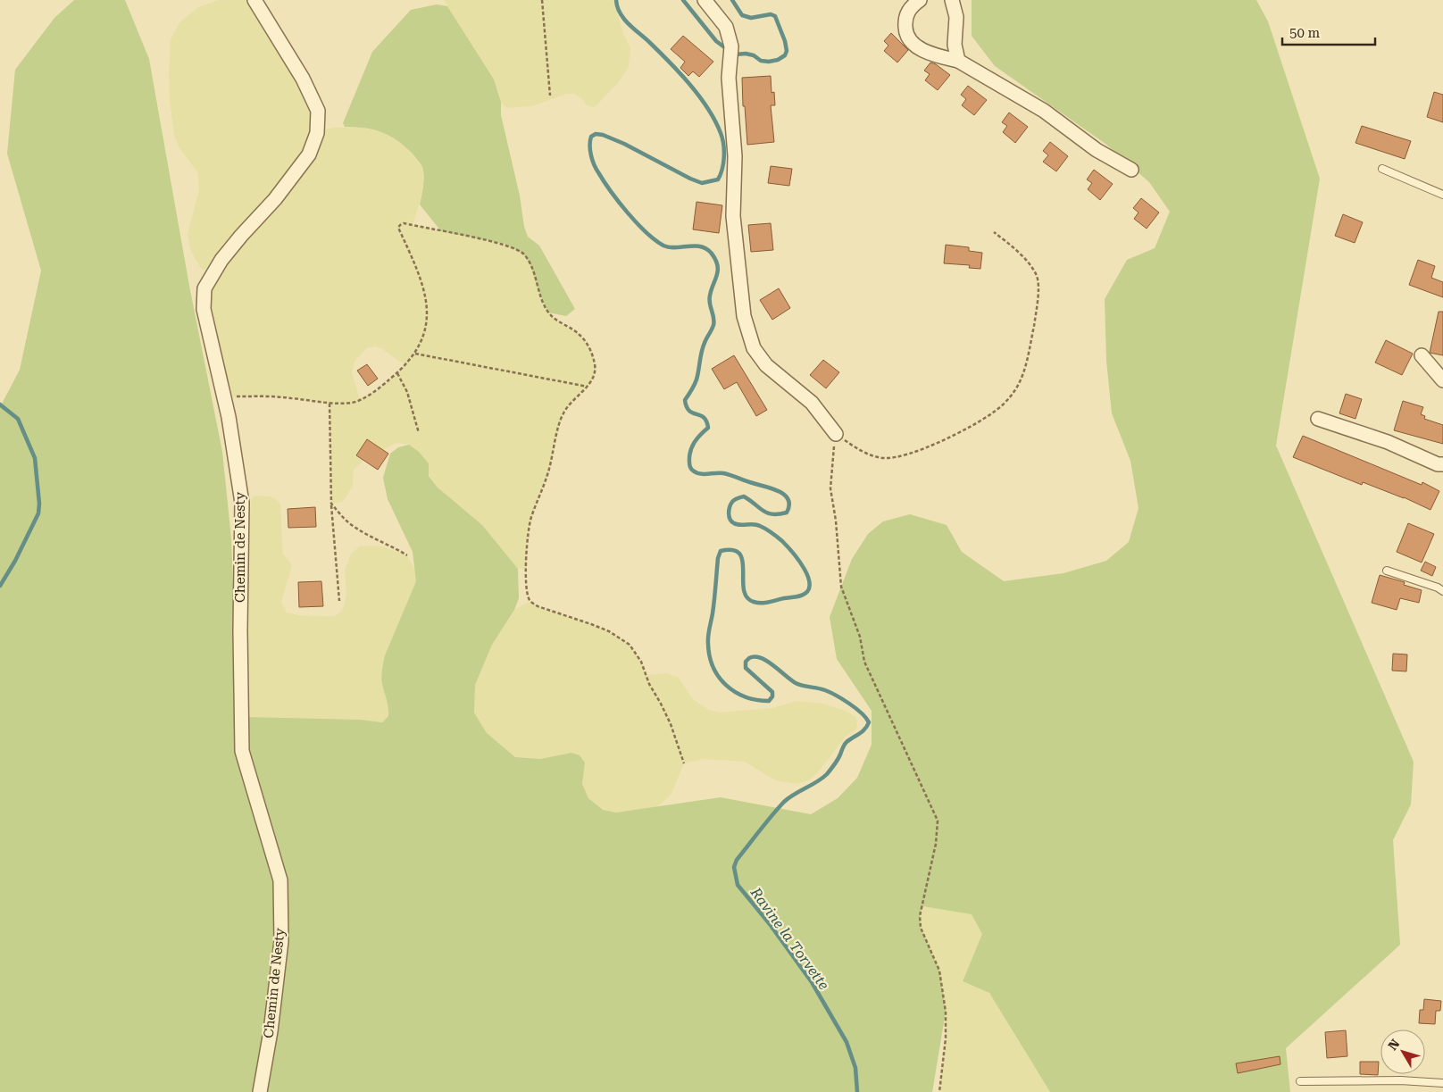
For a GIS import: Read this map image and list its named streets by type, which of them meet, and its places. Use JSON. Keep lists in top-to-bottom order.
{
  "streets": {
    "street": ["Chemin de Nesty"]
  },
  "water": ["Ravine la Torvette"],
  "scale_bar": "50 m",
  "north": "top left"
}
